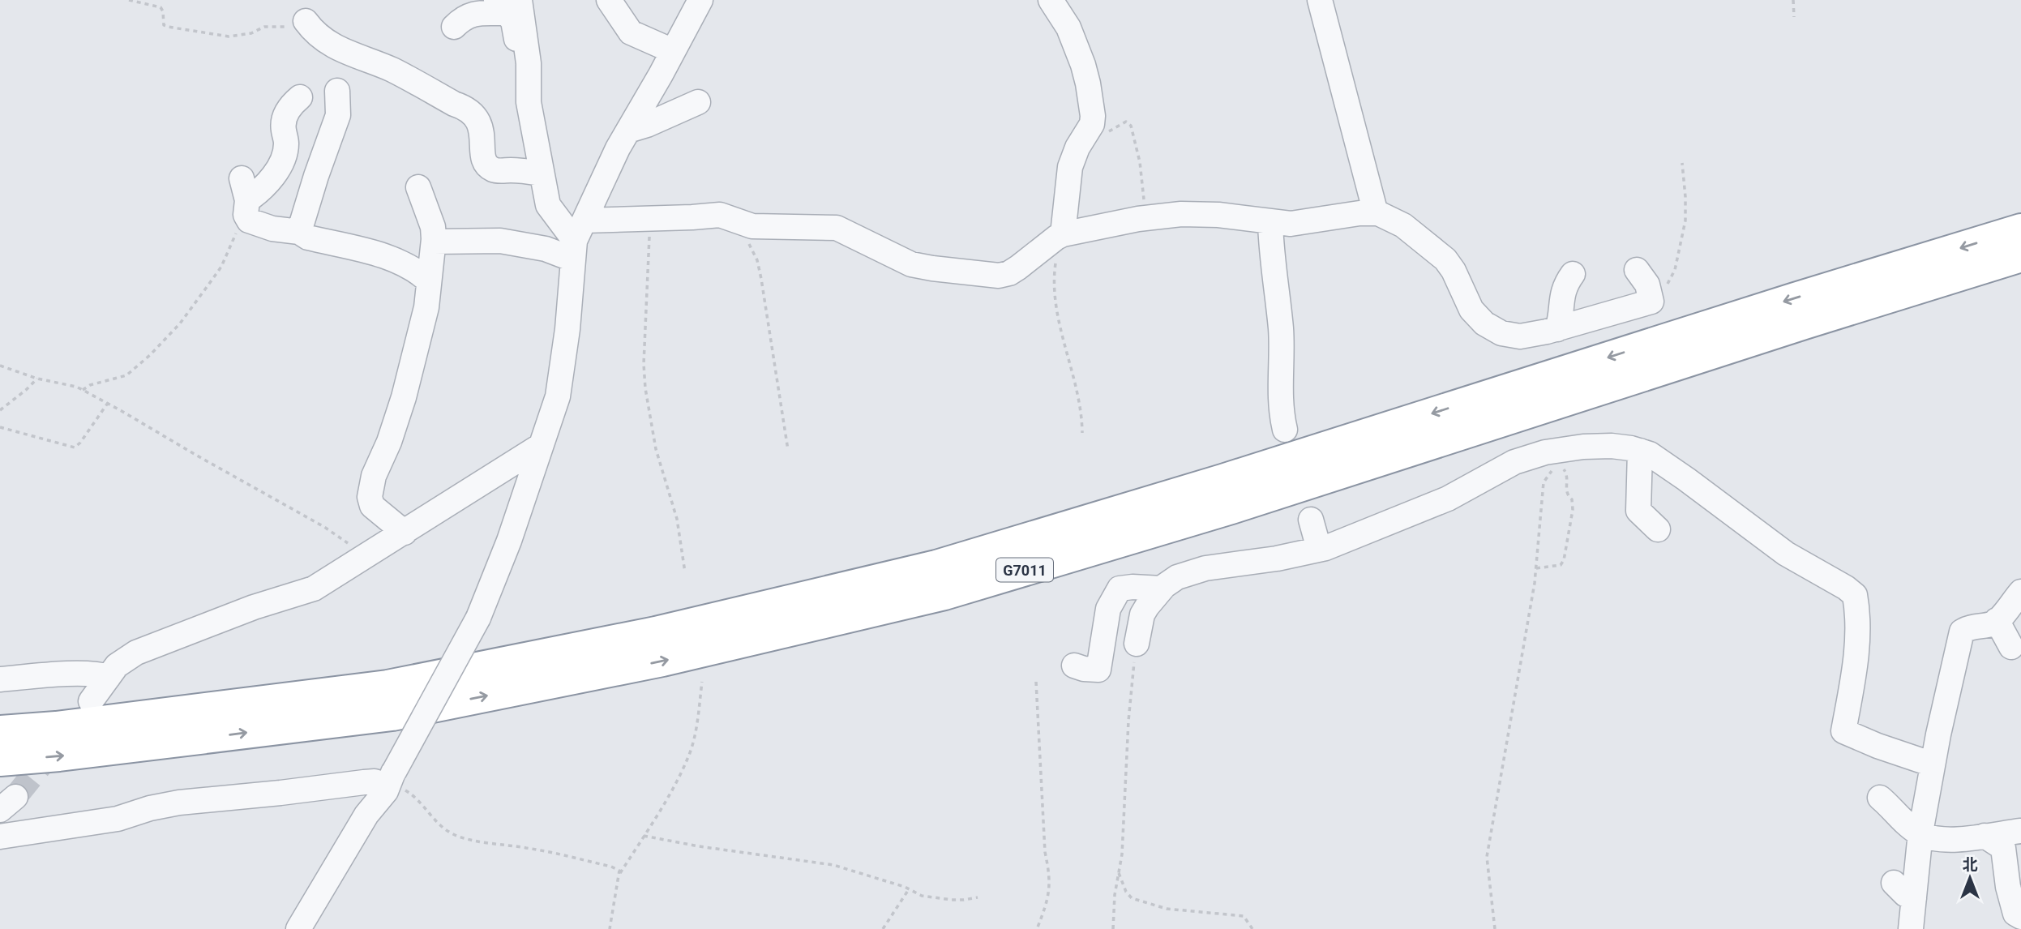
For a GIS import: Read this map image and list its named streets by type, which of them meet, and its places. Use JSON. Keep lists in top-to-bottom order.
{
  "streets": {
    "highway": ["G7011"]
  },
  "north": "top"
}
